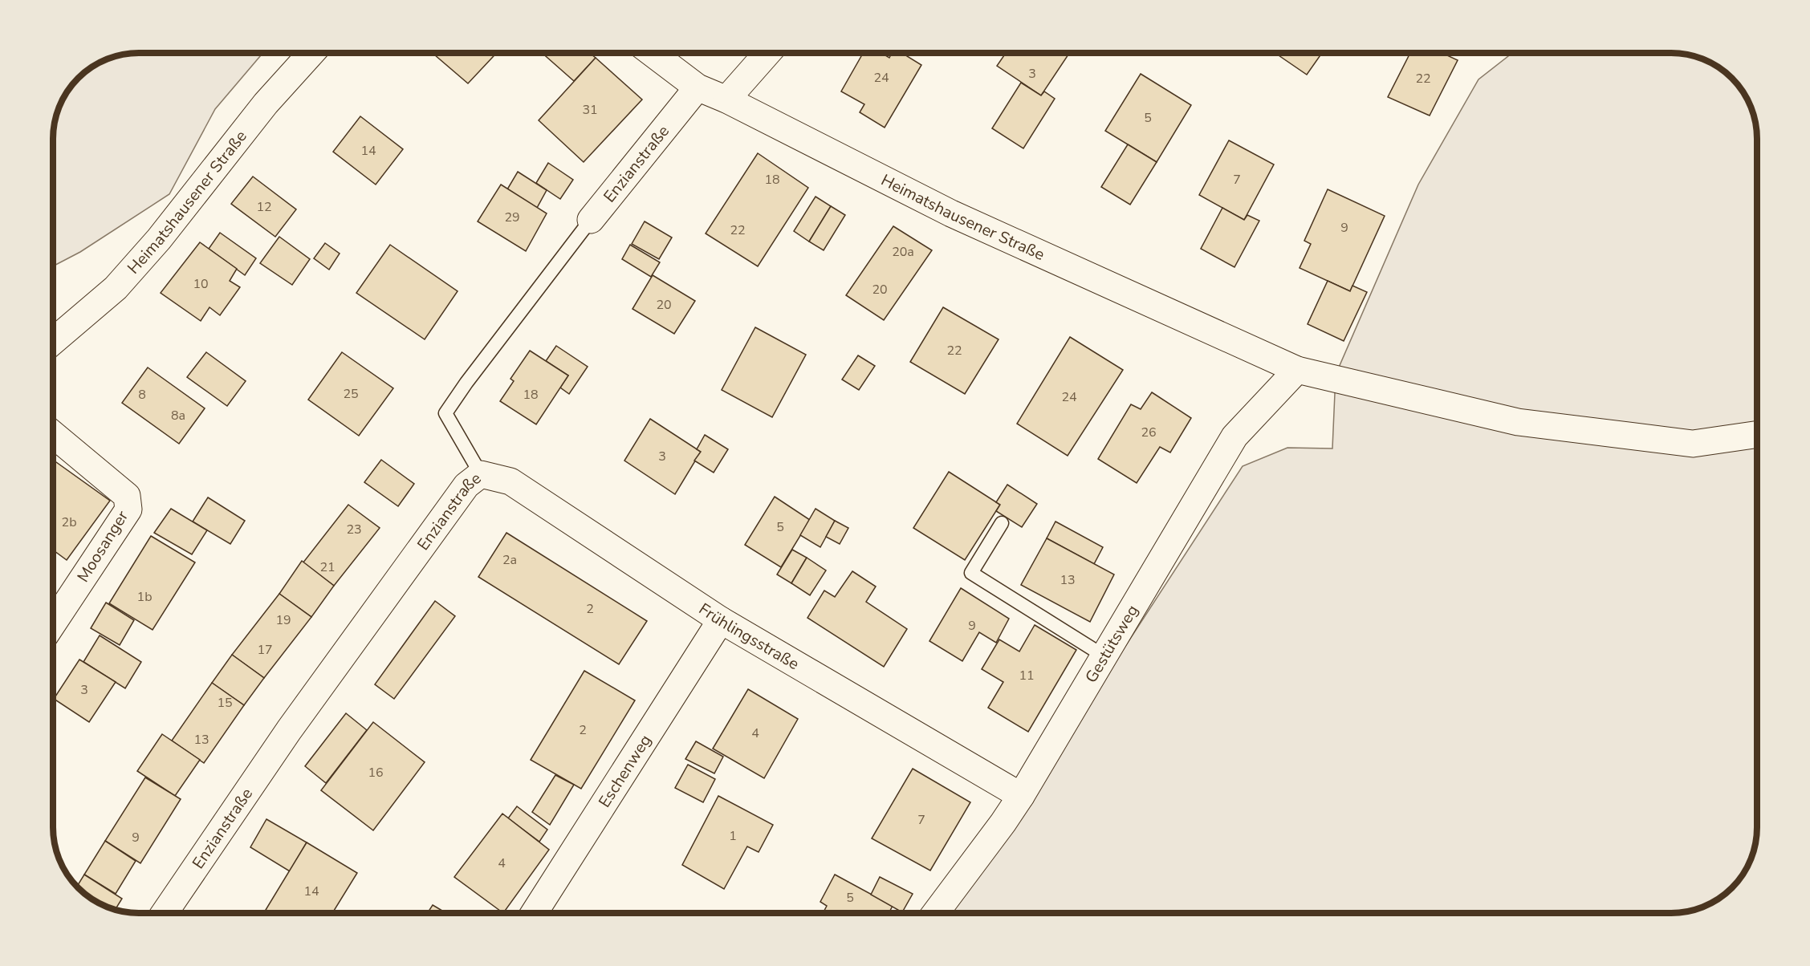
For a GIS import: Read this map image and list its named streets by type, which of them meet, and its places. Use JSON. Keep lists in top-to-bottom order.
{
  "streets": {
    "street": [
      "Enzianstraße",
      "Heimatshausener Straße",
      "Moosanger",
      "Frühlingsstraße",
      "Gestütsweg",
      "Eschenweg"
    ]
  },
  "crossings": [
    ["Enzianstraße", "Heimatshausener Straße"],
    ["Enzianstraße", "Frühlingsstraße"],
    ["Heimatshausener Straße", "Gestütsweg"],
    ["Frühlingsstraße", "Gestütsweg"],
    ["Frühlingsstraße", "Eschenweg"]
  ],
  "house_numbers": [
    "3",
    "24",
    "22",
    "31",
    "5",
    "14",
    "18",
    "7",
    "12",
    "29",
    "9",
    "22",
    "20a",
    "10",
    "20",
    "20",
    "22",
    "25",
    "8",
    "18",
    "24",
    "8a",
    "26",
    "3",
    "2b",
    "5",
    "23",
    "2a",
    "21",
    "13",
    "1b",
    "2",
    "19",
    "9",
    "17",
    "11",
    "3",
    "15",
    "2",
    "4",
    "13",
    "16",
    "7",
    "1",
    "9",
    "4",
    "14",
    "5"
  ]
}
